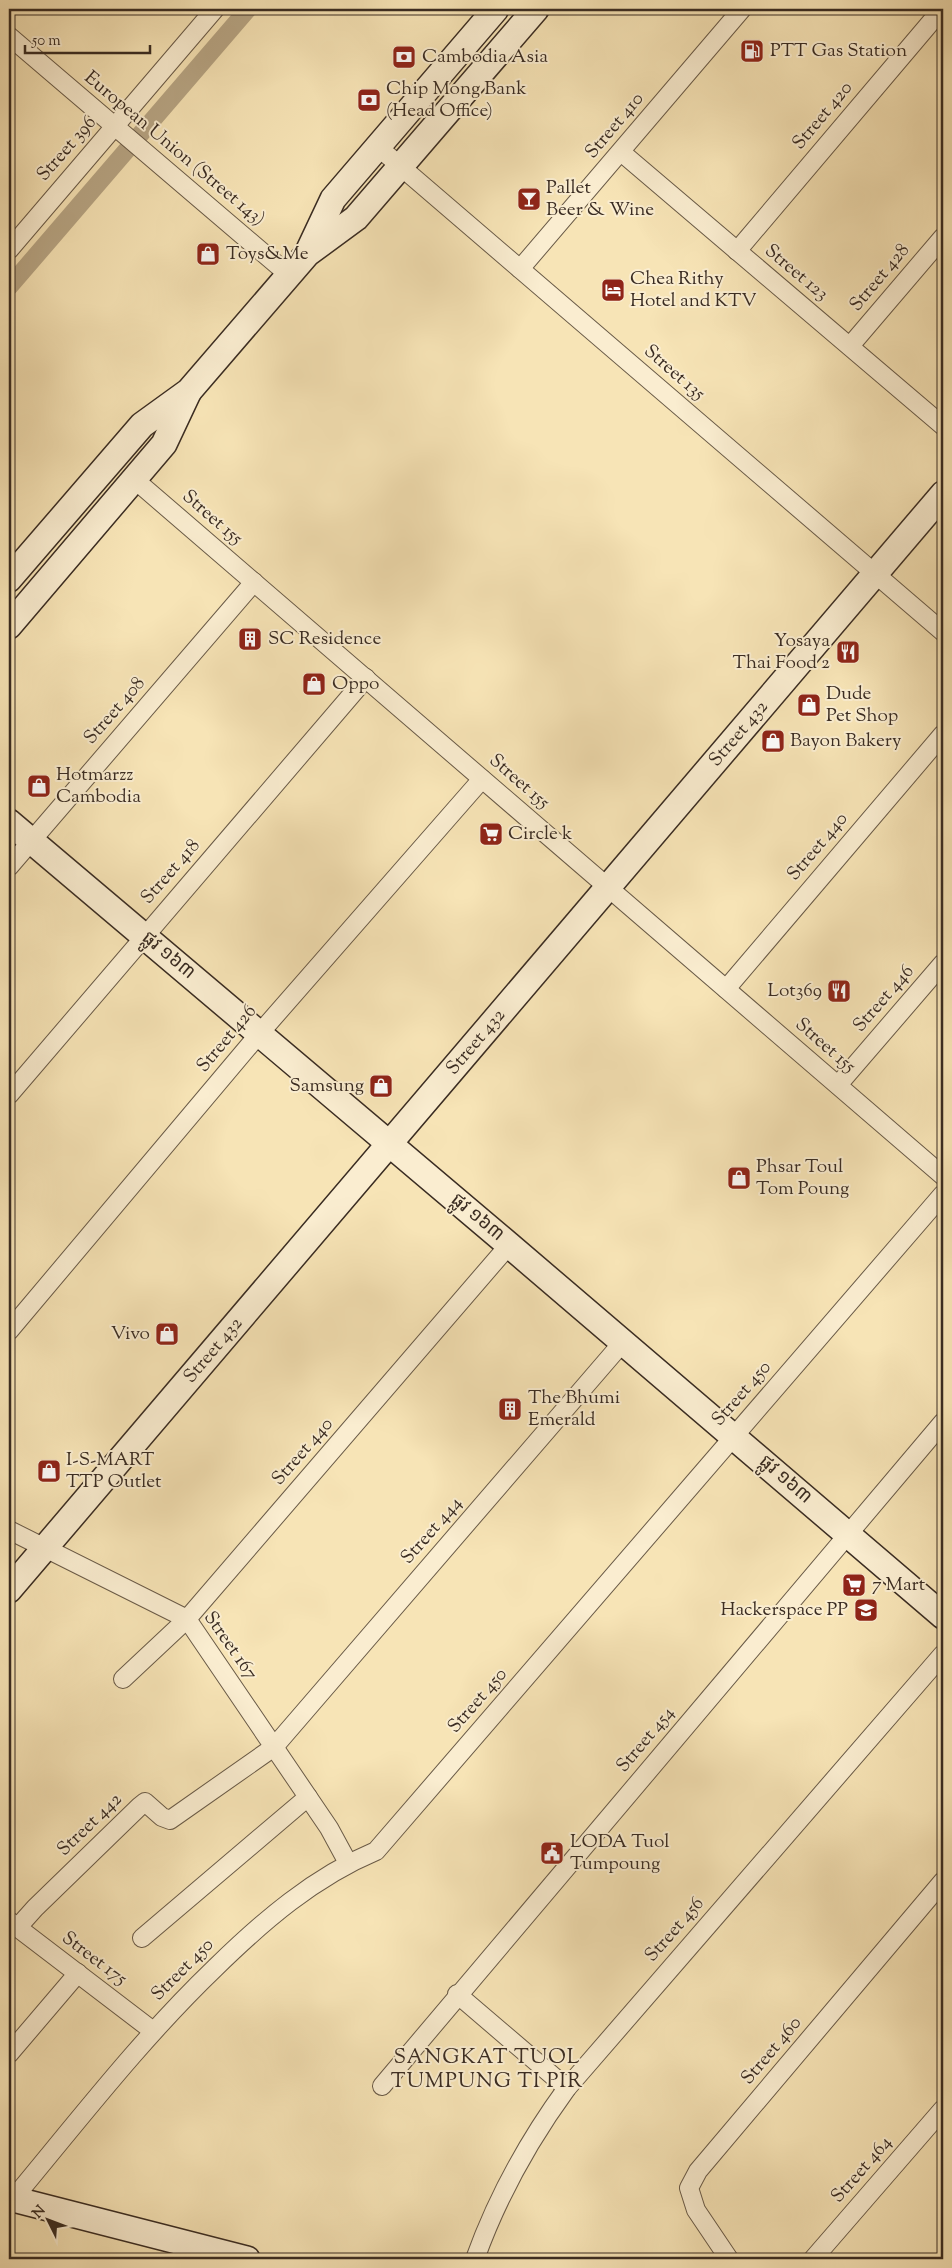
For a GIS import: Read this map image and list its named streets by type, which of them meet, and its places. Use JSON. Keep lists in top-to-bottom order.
{
  "streets": {
    "street": [
      "Street 420",
      "Street 410",
      "Street 396",
      "European Union (Street 143)",
      "Street 123",
      "Street 428",
      "Street 135",
      "Street 155",
      "Street 408",
      "Street 432",
      "Street 440",
      "Street 418",
      "ផ្លូវ ១៦៣",
      "Street 446",
      "Street 426",
      "Street 450",
      "Street 444",
      "Street 167",
      "Street 454",
      "Street 442",
      "Street 456",
      "Street 175",
      "Street 460",
      "Street 464"
    ]
  },
  "crossings": [
    ["Street 420", "Street 123"],
    ["Street 410", "Street 123"],
    ["Street 410", "Street 135"],
    ["Street 396", "European Union (Street 143)"],
    ["Street 123", "Street 428"],
    ["Street 135", "Street 432"],
    ["Street 155", "Street 408"],
    ["Street 155", "Street 432"],
    ["Street 155", "Street 440"],
    ["Street 155", "Street 418"],
    ["Street 155", "Street 446"],
    ["Street 155", "Street 426"],
    ["Street 408", "ផ្លូវ ១៦៣"],
    ["Street 432", "ផ្លូវ ១៦៣"],
    ["Street 432", "Street 167"],
    ["Street 440", "ផ្លូវ ១៦៣"],
    ["Street 440", "Street 167"],
    ["Street 418", "ផ្លូវ ១៦៣"],
    ["ផ្លូវ ១៦៣", "Street 426"],
    ["ផ្លូវ ១៦៣", "Street 450"],
    ["ផ្លូវ ១៦៣", "Street 444"],
    ["ផ្លូវ ១៦៣", "Street 454"],
    ["Street 450", "Street 167"],
    ["Street 450", "Street 175"],
    ["Street 444", "Street 167"],
    ["Street 444", "Street 442"],
    ["Street 167", "Street 442"],
    ["Street 442", "Street 175"]
  ],
  "districts": ["SANGKAT TUOL TUMPUNG TI PIR"],
  "places": {
    "fuel station": ["PTT Gas Station"],
    "bank": ["Cambodia Asia", "Chip Mong Bank (Head Office)"],
    "bar": ["Pallet Beer & Wine"],
    "shop": [
      "Toys&Me",
      "Oppo",
      "Dude Pet Shop",
      "Bayon Bakery",
      "Hotmarzz Cambodia",
      "Samsung",
      "Phsar Toul Tom Poung",
      "Vivo",
      "I-S-MART TTP Outlet"
    ],
    "hotel": ["Chea Rithy Hotel and KTV"],
    "building": ["SC Residence", "The Bhumi Emerald"],
    "restaurant": ["Yosaya Thai Food 2", "Lot369"],
    "supermarket": ["Circle k", "7 Mart"],
    "school or university": ["Hackerspace PP"],
    "public building": ["LODA Tuol Tumpoung"]
  },
  "scale_bar": "50 m",
  "north": "top left"
}
